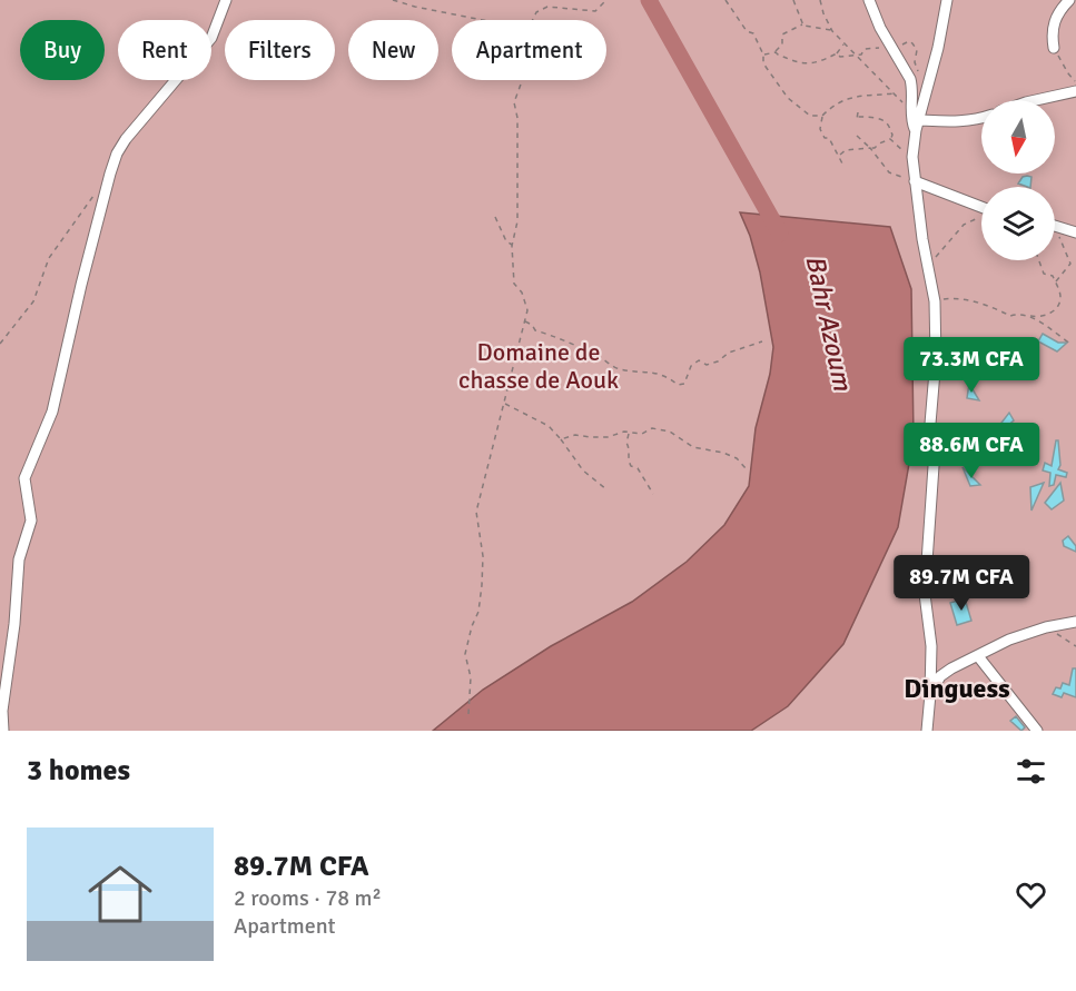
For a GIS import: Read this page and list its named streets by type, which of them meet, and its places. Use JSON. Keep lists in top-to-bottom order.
{
  "districts": ["Dinguess"],
  "water": ["Bahr Azoum"],
  "parks": ["Domaine de chasse de Aouk"],
  "north": "bottom",
  "page": {
    "chip": [
      "Buy",
      "Rent",
      "Filters",
      "New",
      "Apartment"
    ],
    "price": ["73.3M CFA", "88.6M CFA", "89.7M CFA"],
    "heading": "3 homes",
    "list": [
      {
        "name": "89.7M CFA",
        "note": "2 rooms · 78 m² · Apartment"
      }
    ]
  }
}
